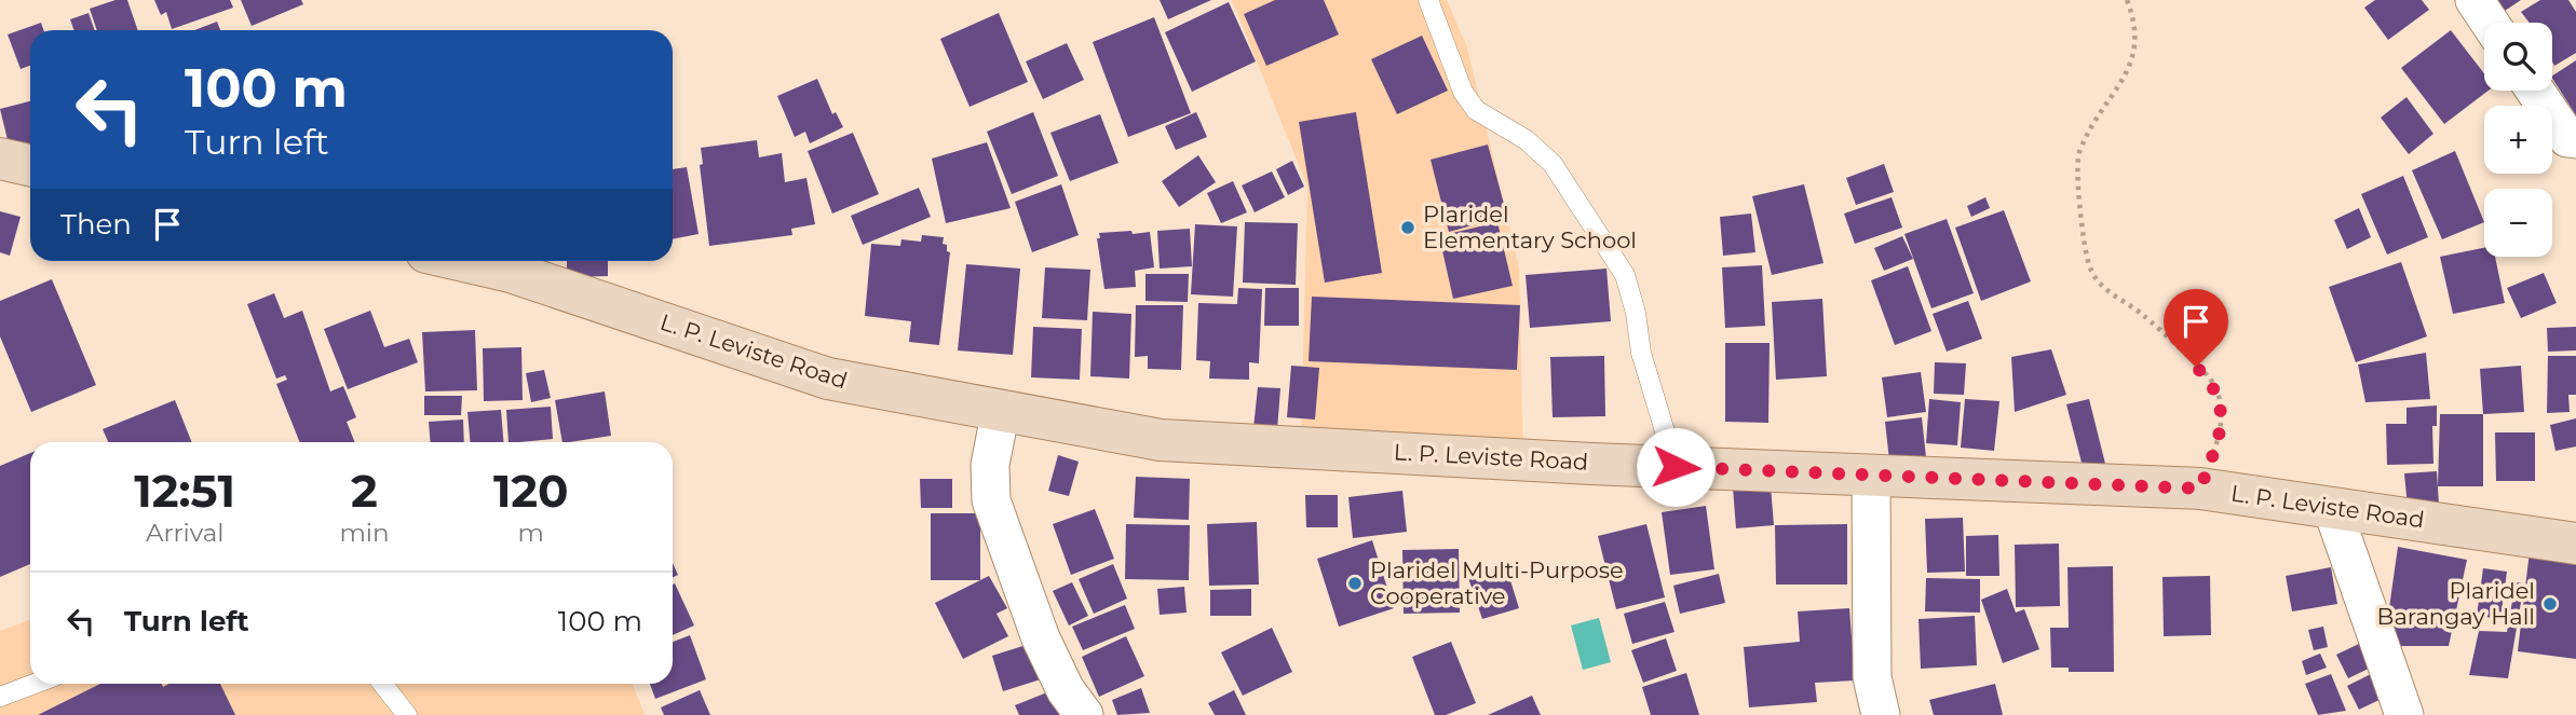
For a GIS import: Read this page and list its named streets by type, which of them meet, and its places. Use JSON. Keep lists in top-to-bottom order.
{
  "streets": {
    "main road": ["L. P. Leviste Road"]
  },
  "places": ["Plaridel Elementary School", "Plaridel Multi-Purpose Cooperative", "Plaridel Barangay Hall"],
  "page": {
    "map_buttons": ["+", "−"],
    "turn": ["100 m", "Turn left"],
    "then": "Then",
    "eta": [
      "12:51",
      "Arrival",
      "2",
      "min",
      "120",
      "m"
    ],
    "list": [
      {
        "name": "Turn left",
        "value": "100 m"
      }
    ]
  }
}
